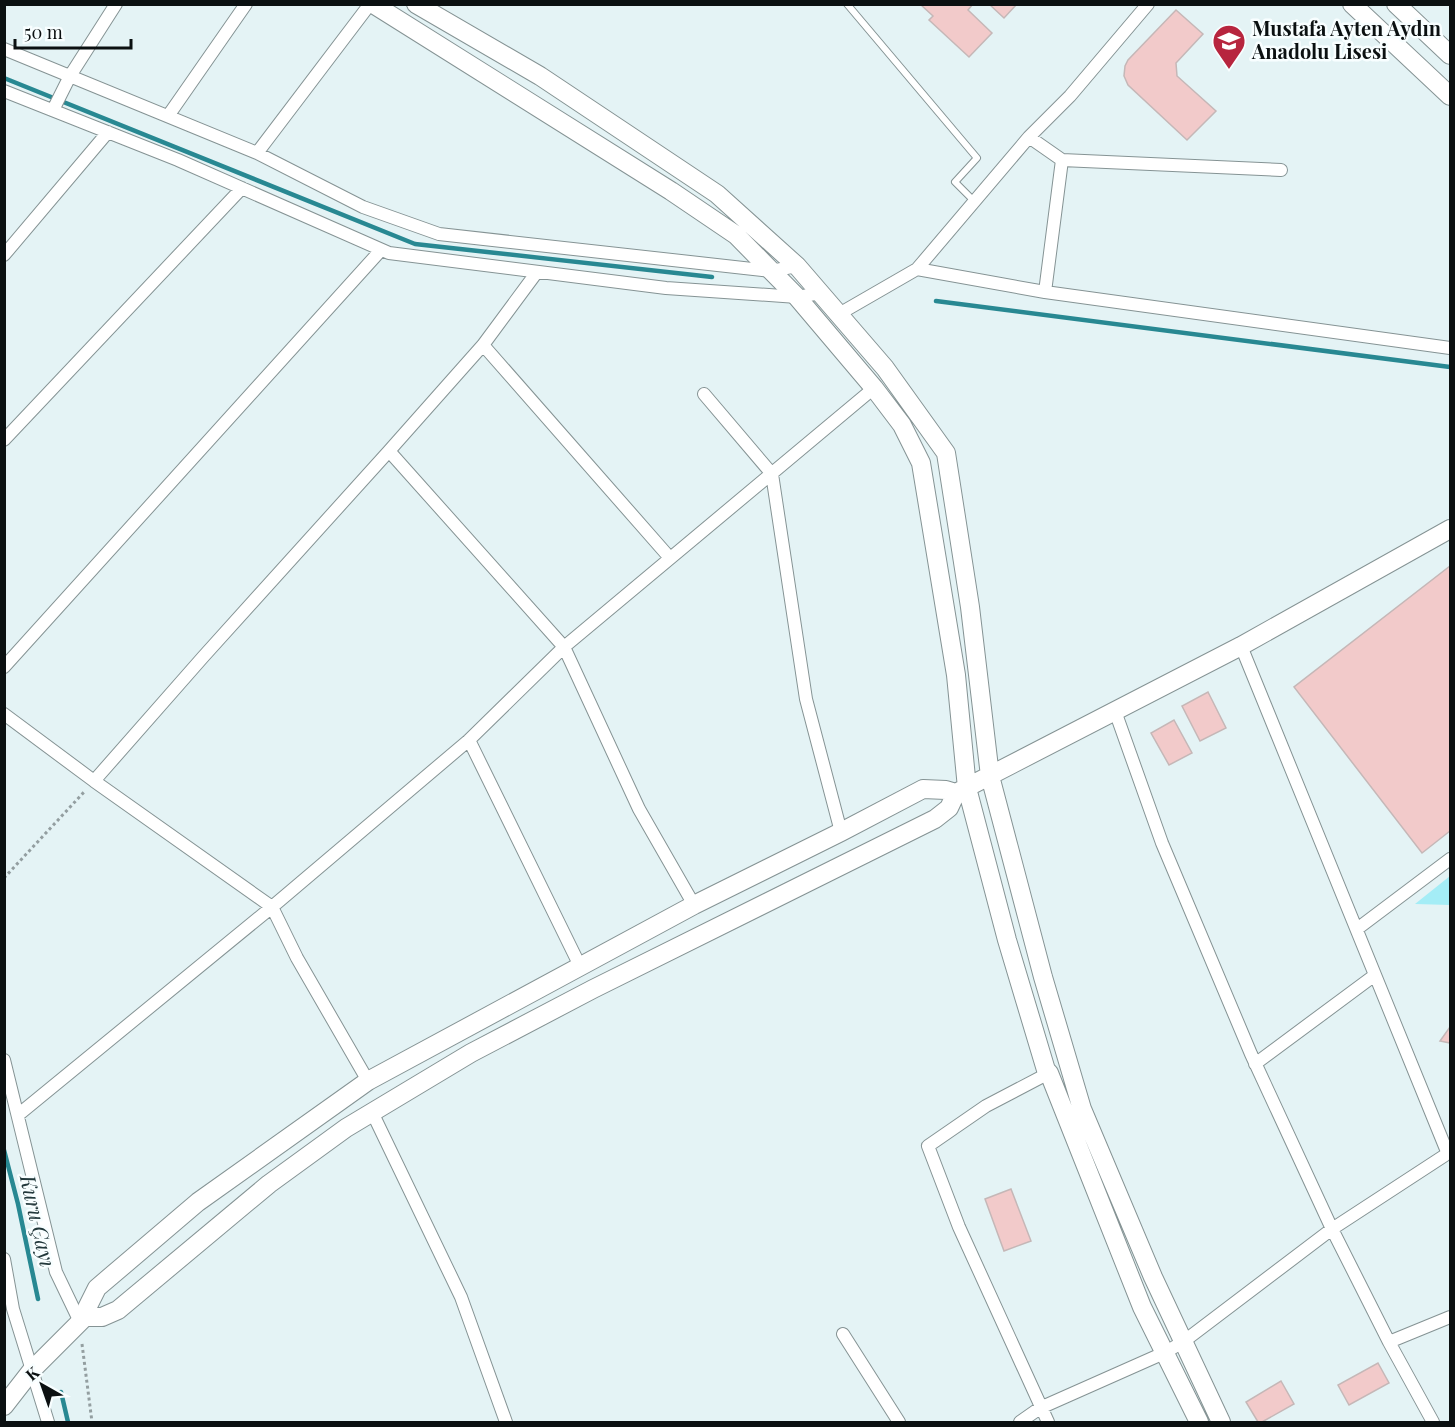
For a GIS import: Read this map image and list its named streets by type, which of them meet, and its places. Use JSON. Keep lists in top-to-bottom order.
{
  "water": ["Kuru Çayı"],
  "places": {
    "school or university": ["Mustafa Ayten Aydın Anadolu Lisesi"]
  },
  "scale_bar": "50 m",
  "north": "top left"
}
